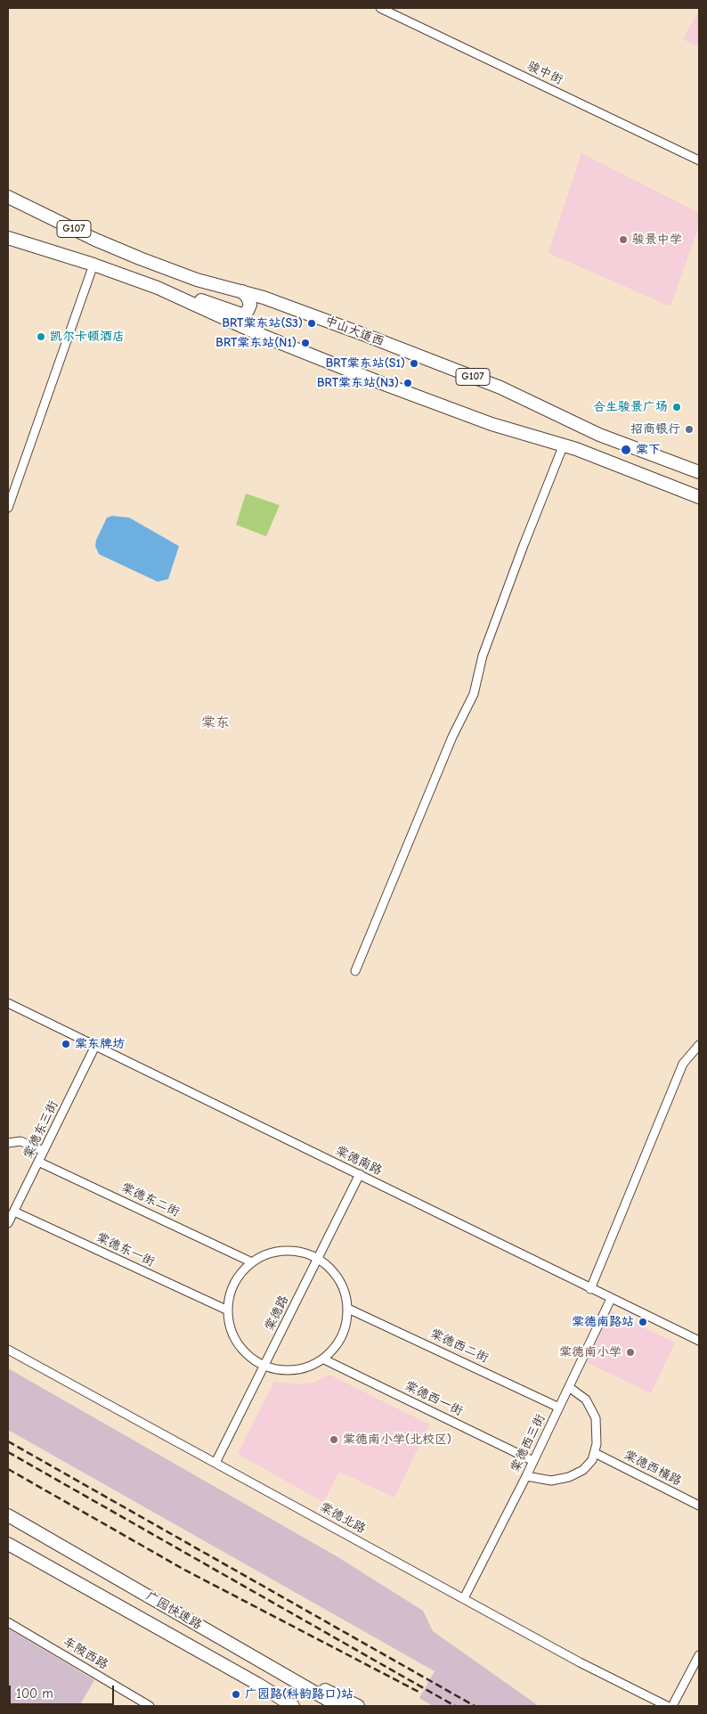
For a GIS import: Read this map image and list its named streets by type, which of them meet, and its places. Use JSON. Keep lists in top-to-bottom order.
{
  "streets": {
    "highway": ["G107", "中山大道西", "广园快速路"],
    "street": [
      "骏中街",
      "棠德东三街",
      "棠德南路",
      "棠德东二街",
      "棠德东一街",
      "棠德路",
      "棠德西二街",
      "棠德西一街",
      "棠德西三街",
      "棠德西横路",
      "棠德北路",
      "车陂西路"
    ]
  },
  "crossings": [
    ["棠德东三街", "棠德南路"],
    ["棠德东三街", "棠德东二街"],
    ["棠德东三街", "棠德东一街"],
    ["棠德南路", "棠德路"],
    ["棠德南路", "棠德西三街"],
    ["棠德路", "棠德北路"],
    ["棠德西二街", "棠德西三街"],
    ["棠德西一街", "棠德西三街"],
    ["棠德西三街", "棠德北路"]
  ],
  "districts": ["棠东"],
  "places": [
    "骏景中学",
    "BRT棠东站(S3)",
    "凯尔卡顿酒店",
    "BRT棠东站(N1)",
    "BRT棠东站(S1)",
    "BRT棠东站(N3)",
    "合生骏景广场",
    "招商银行",
    "棠下",
    "棠东牌坊",
    "棠德南路站",
    "棠德南小学",
    "棠德南小学(北校区)",
    "广园路(科韵路口)站"
  ],
  "scale_bar": "100 m"
}
